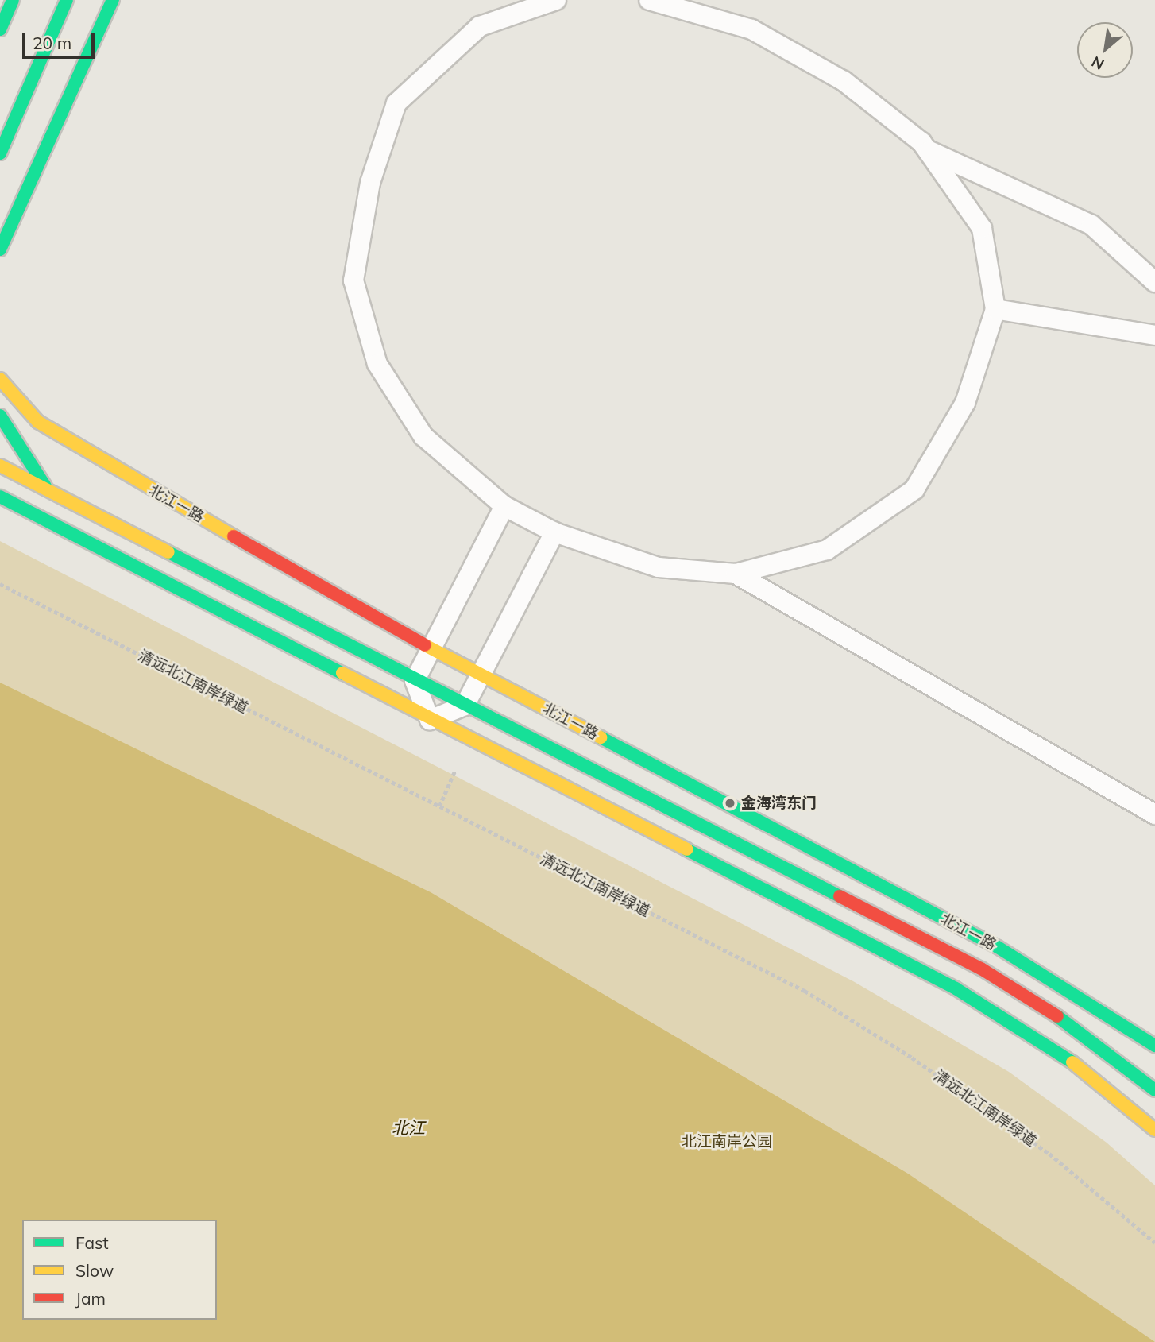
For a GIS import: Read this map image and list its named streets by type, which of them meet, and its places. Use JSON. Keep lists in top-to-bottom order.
{
  "streets": {
    "main road": ["北江一路"],
    "path": ["清远北江南岸绿道"]
  },
  "water": ["北江"],
  "parks": ["北江南岸公园"],
  "places": ["金海湾东门"],
  "legend": ["Fast", "Slow", "Jam"],
  "scale_bar": "20 m",
  "north": "bottom left"
}
